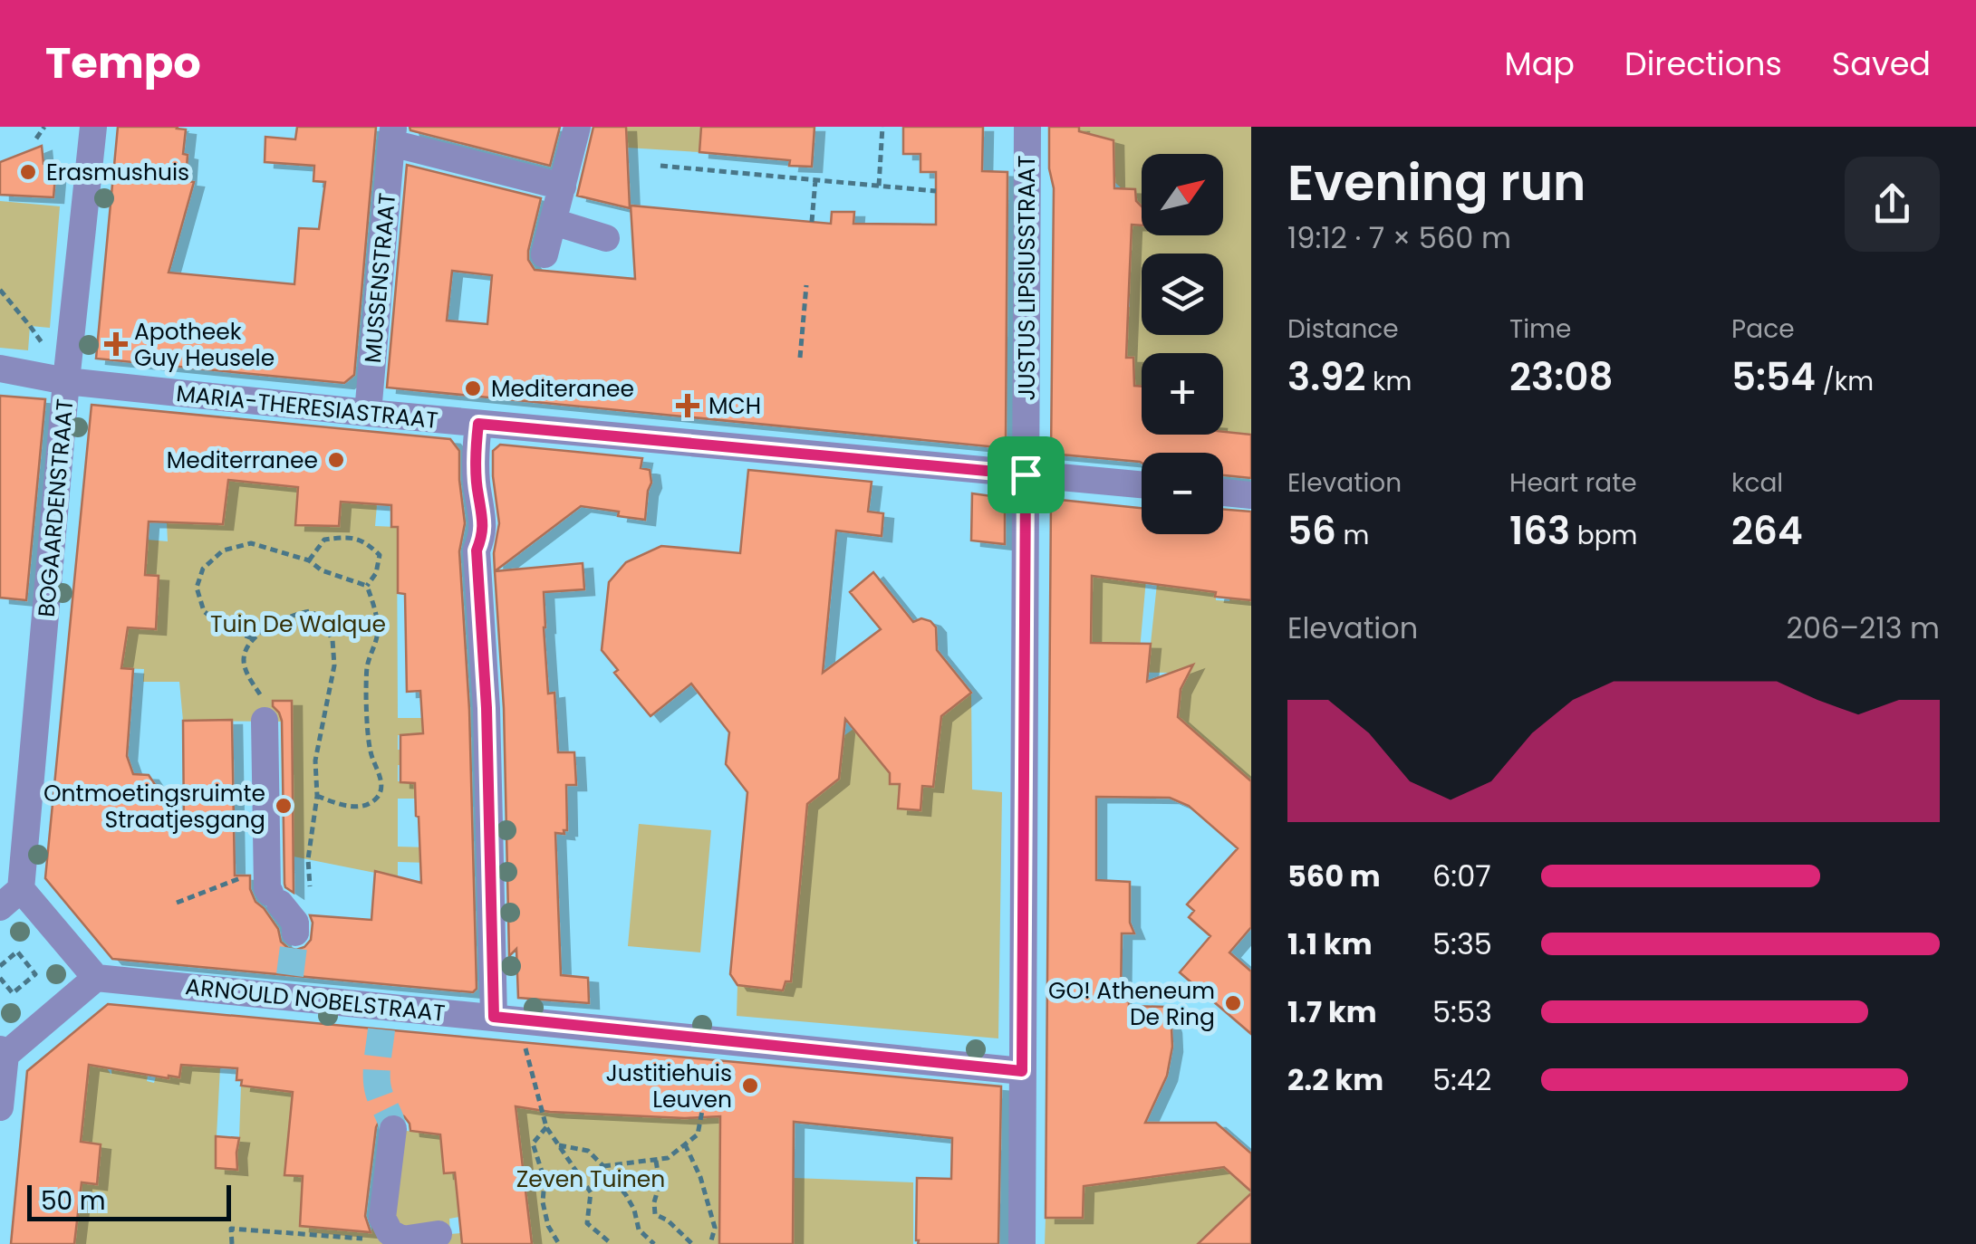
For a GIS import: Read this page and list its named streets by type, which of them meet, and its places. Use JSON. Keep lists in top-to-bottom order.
{
  "streets": {
    "street": [
      "MUSSENSTRAAT",
      "JUSTUS LIPSIUSSTRAAT",
      "MARIA-THERESIASTRAAT",
      "BOGAARDENSTRAAT",
      "ARNOULD NOBELSTRAAT"
    ]
  },
  "crossings": [
    ["MUSSENSTRAAT", "MARIA-THERESIASTRAAT"],
    ["JUSTUS LIPSIUSSTRAAT", "MARIA-THERESIASTRAAT"],
    ["JUSTUS LIPSIUSSTRAAT", "ARNOULD NOBELSTRAAT"],
    ["MARIA-THERESIASTRAAT", "BOGAARDENSTRAAT"]
  ],
  "parks": ["Tuin De Walque", "Zeven Tuinen"],
  "places": {
    "other": [
      "Erasmushuis",
      "Mediteranee",
      "Mediterranee",
      "Ontmoetingsruimte Straatjesgang",
      "GO! Atheneum De Ring",
      "Justitiehuis Leuven"
    ],
    "health": ["Apotheek Guy Heusele", "MCH"]
  },
  "scale_bar": "50 m",
  "north": "top right",
  "page": {
    "header": "Tempo",
    "nav": ["Map", "Directions", "Saved"],
    "heading": ["Evening run", "19:12 · 7 × 560 m"],
    "map_buttons": ["+", "−"],
    "stats": [
      ["Distance", "3.92 km"],
      ["Time", "23:08"],
      ["Pace", "5:54 /km"],
      ["Elevation", "56 m"],
      ["Heart rate", "163 bpm"],
      ["kcal", "264"]
    ],
    "chart": ["Elevation", "206–213 m"],
    "list": [
      {
        "name": "560 m",
        "note": "6:07"
      },
      {
        "name": "1.1 km",
        "note": "5:35"
      },
      {
        "name": "1.7 km",
        "note": "5:53"
      },
      {
        "name": "2.2 km",
        "note": "5:42"
      }
    ],
    "scale": "50 m"
  }
}
